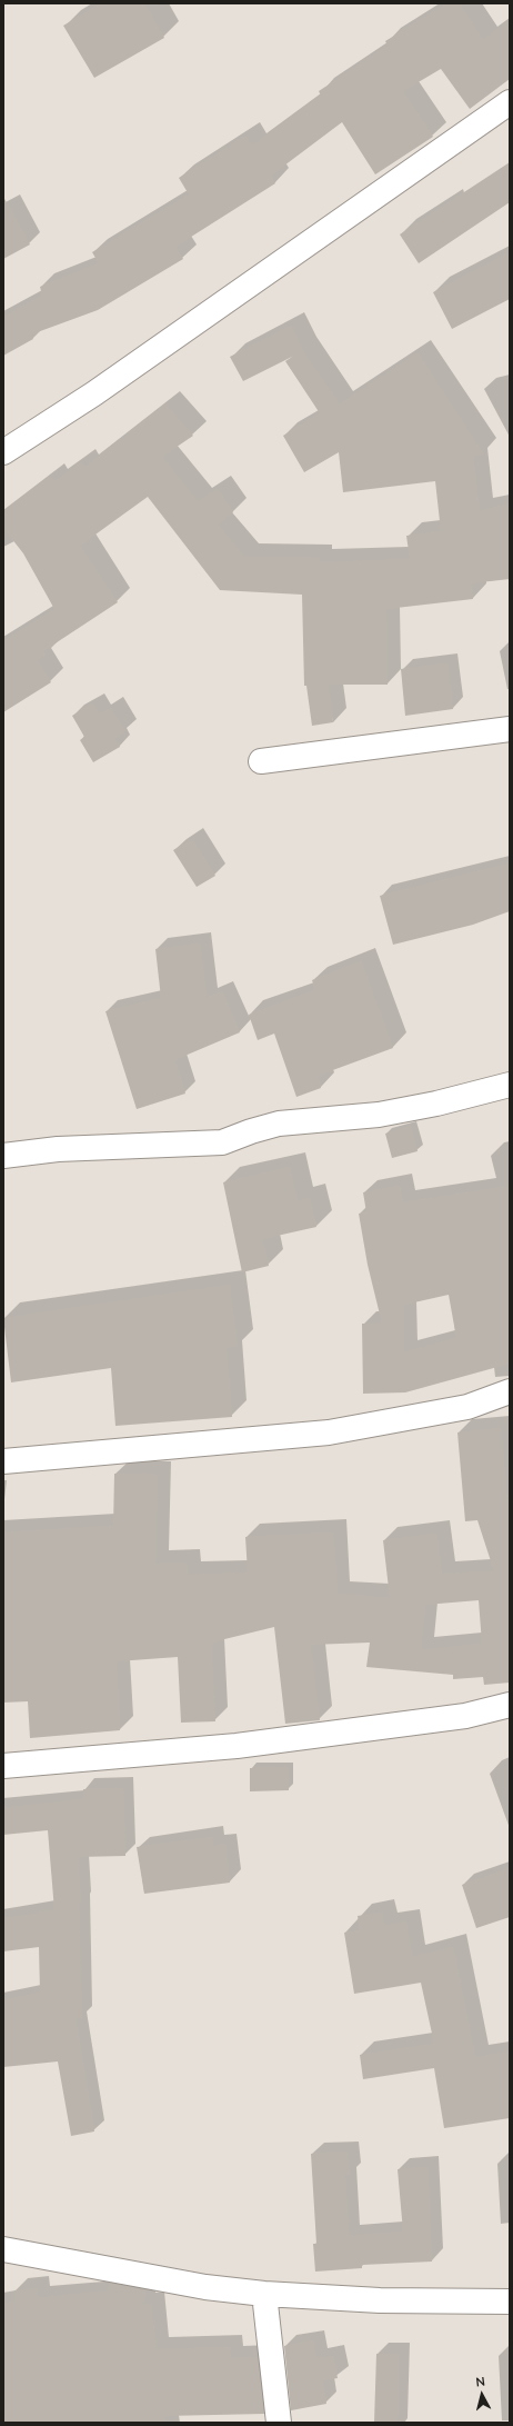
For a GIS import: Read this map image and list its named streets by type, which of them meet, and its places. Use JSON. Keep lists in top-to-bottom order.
{
  "north": "top"
}
